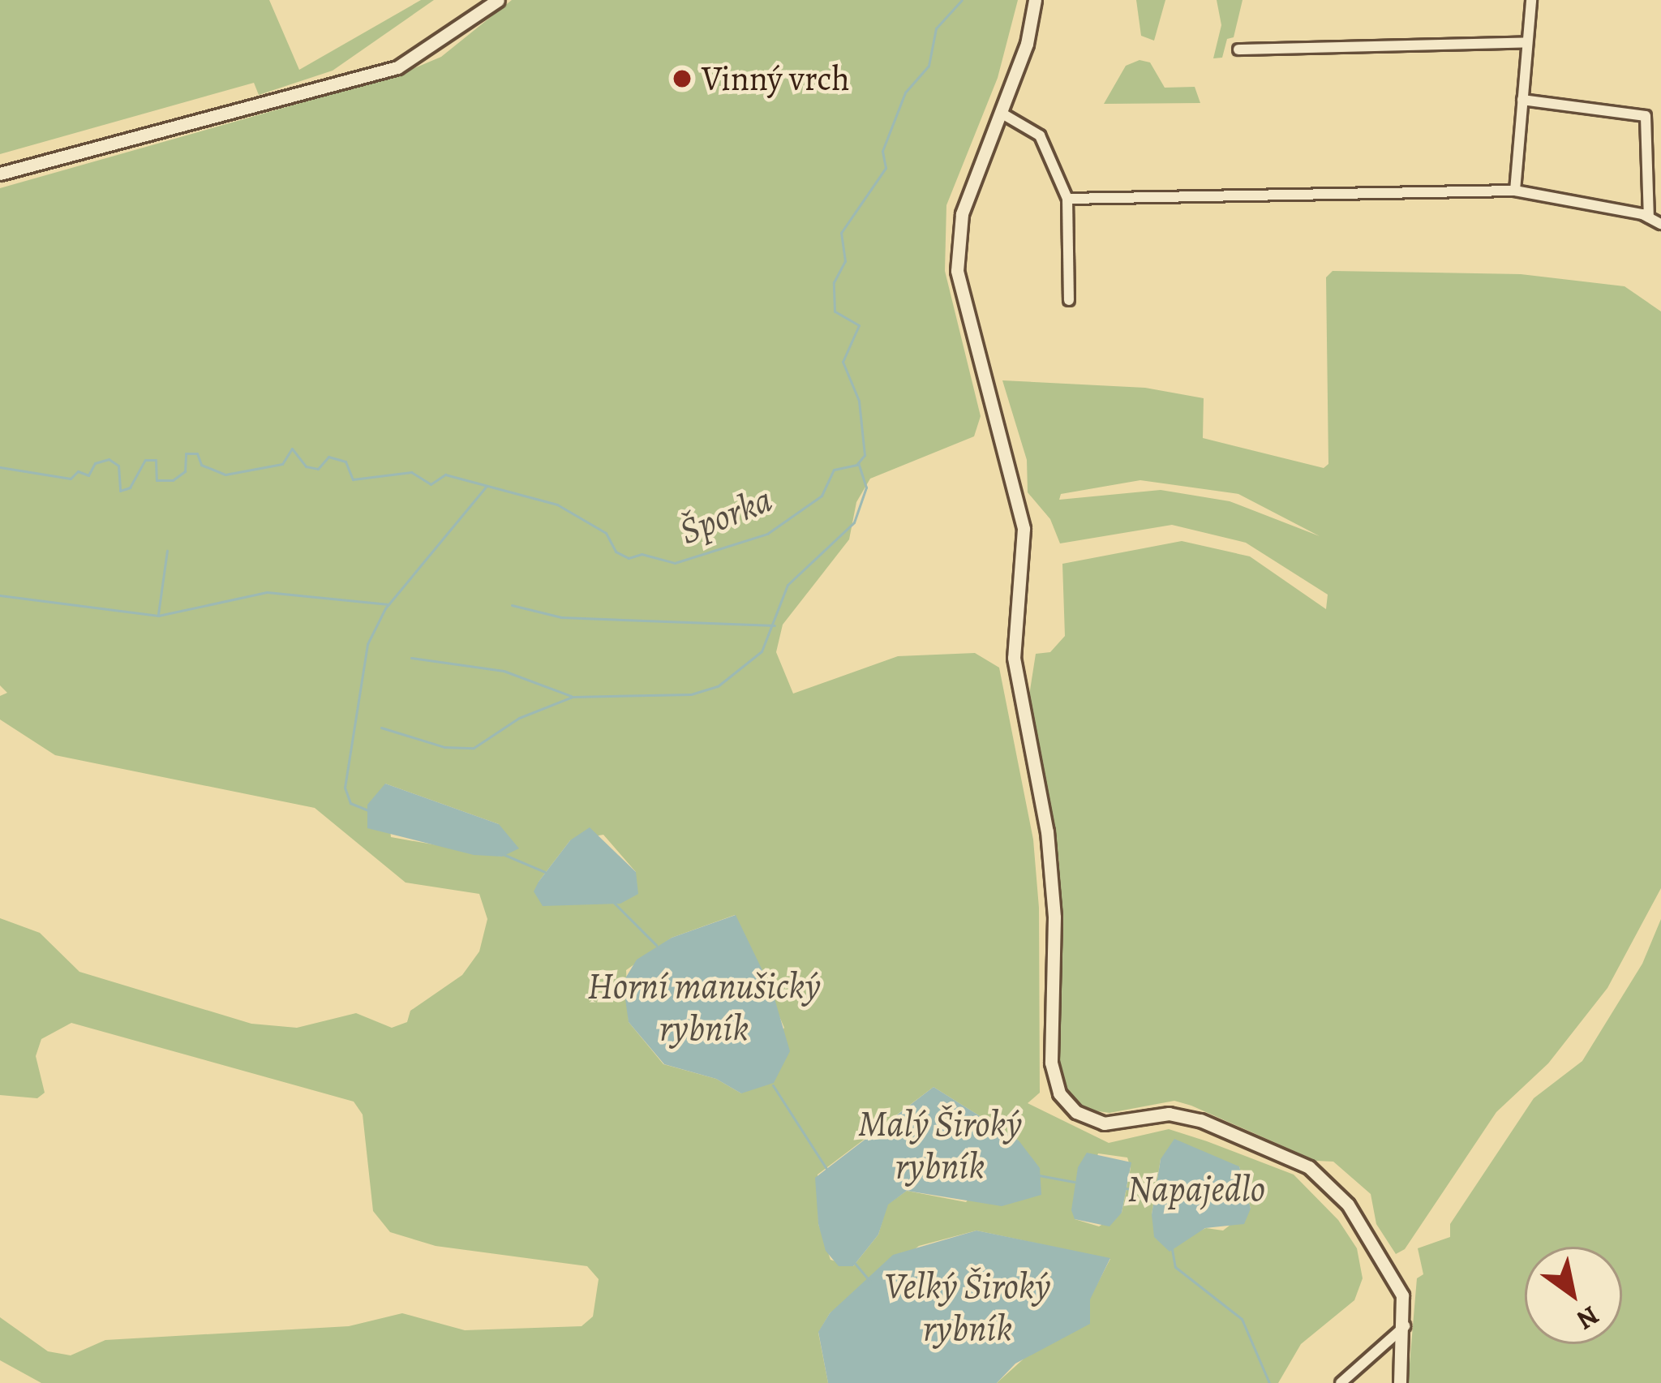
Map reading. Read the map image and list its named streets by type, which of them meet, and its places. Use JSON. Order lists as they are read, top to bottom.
{
  "water": [
    "Šporka",
    "Horní manušický rybník",
    "Malý Široký rybník",
    "Napajedlo",
    "Velký Široký rybník"
  ],
  "places": ["Vinný vrch"],
  "north": "bottom right"
}
